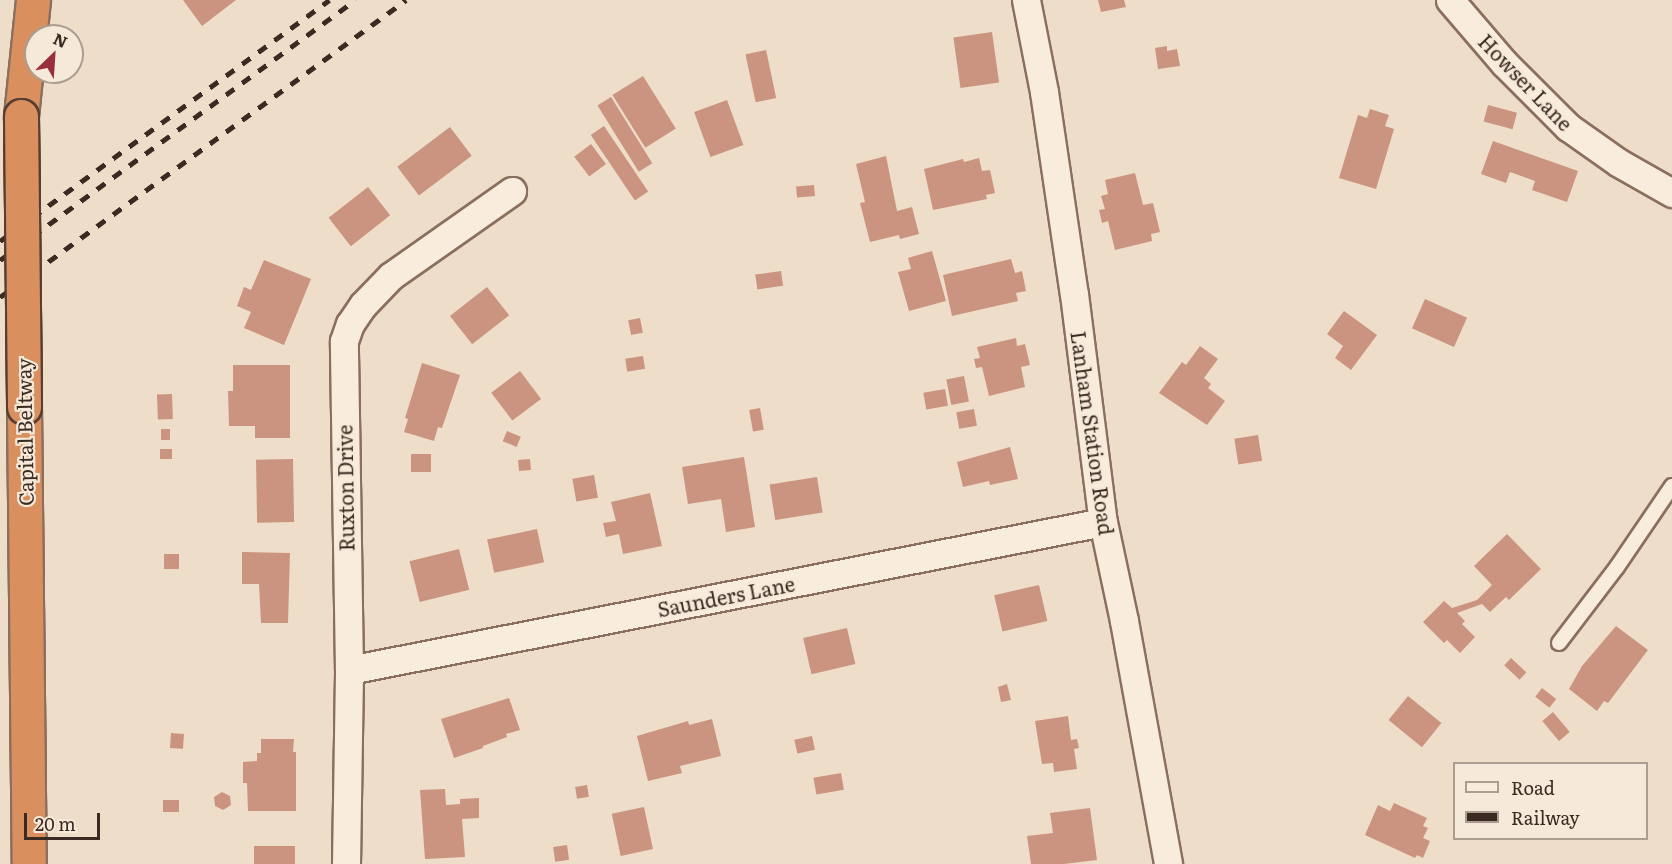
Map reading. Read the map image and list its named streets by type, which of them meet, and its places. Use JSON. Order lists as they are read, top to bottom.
{
  "streets": {
    "highway": ["Capital Beltway"],
    "street": [
      "Howser Lane",
      "Lanham Station Road",
      "Ruxton Drive",
      "Saunders Lane"
    ]
  },
  "crossings": [
    ["Lanham Station Road", "Saunders Lane"],
    ["Ruxton Drive", "Saunders Lane"]
  ],
  "legend": ["Road", "Railway"],
  "scale_bar": "20 m",
  "north": "top right"
}
